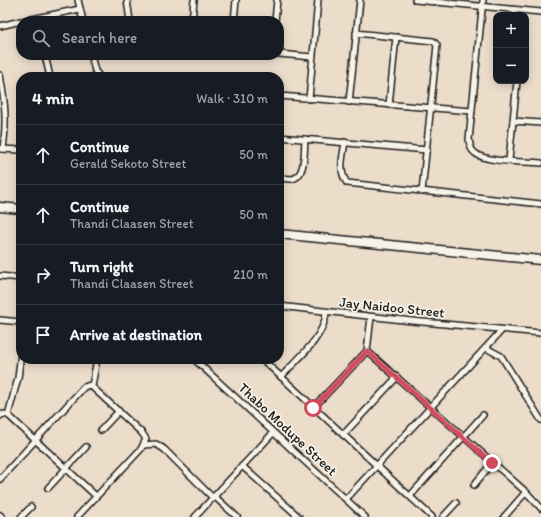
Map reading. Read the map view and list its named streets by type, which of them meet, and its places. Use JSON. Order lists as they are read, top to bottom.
{
  "streets": {
    "street": ["Jay Naidoo Street", "Thabo Modupe Street"]
  },
  "page": {
    "map_buttons": ["+", "−"],
    "search": "Search here",
    "heading": ["4 min", "Walk · 310 m"],
    "list": [
      ["Continue", "Gerald Sekoto Street", "50 m"],
      ["Continue", "Thandi Claasen Street", "50 m"],
      ["Turn right", "Thandi Claasen Street", "210 m"],
      "Arrive at destination"
    ]
  }
}
